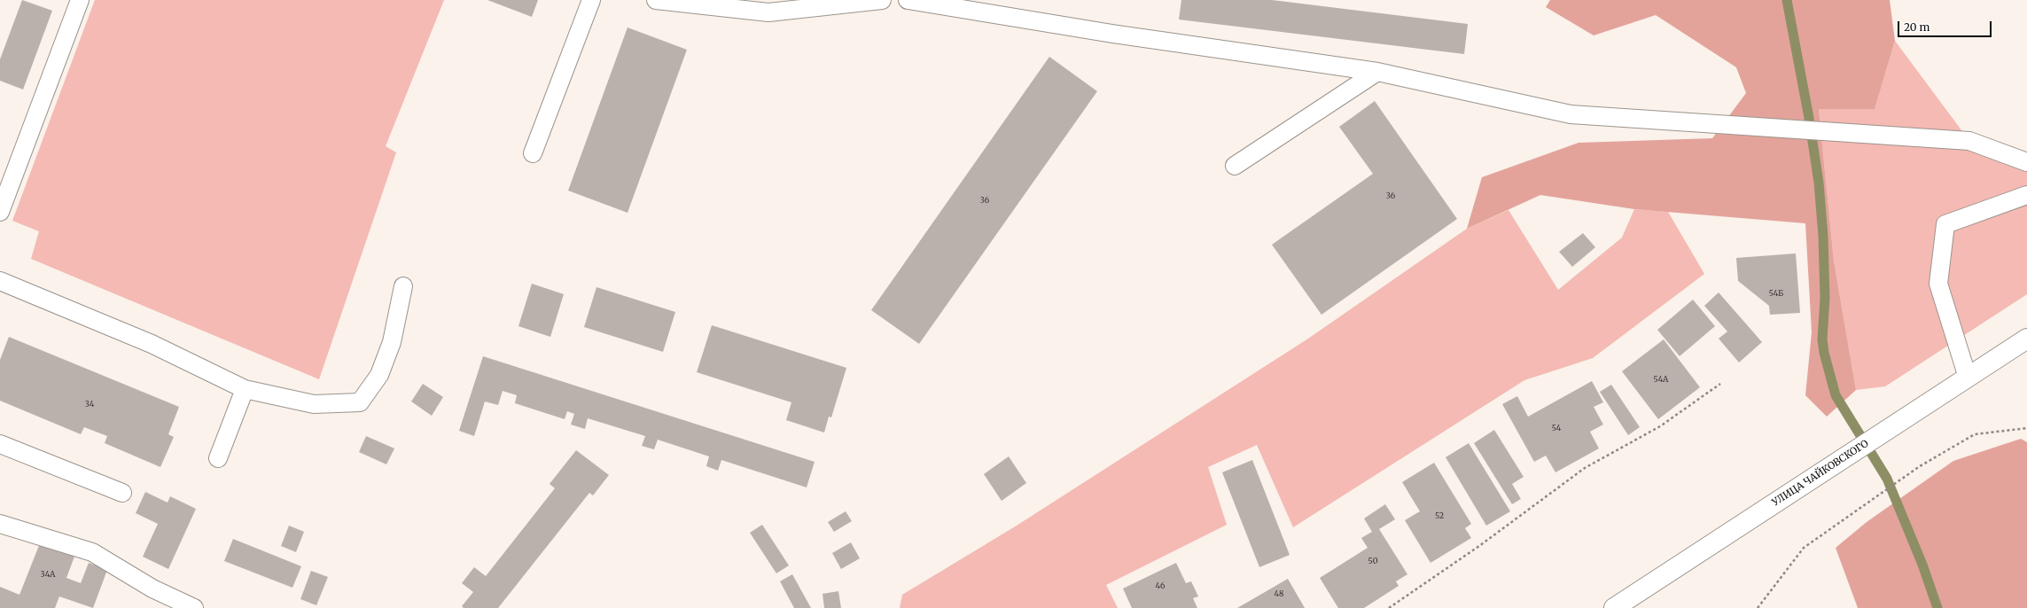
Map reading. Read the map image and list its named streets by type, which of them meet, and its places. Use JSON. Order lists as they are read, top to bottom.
{
  "streets": {
    "main road": ["УЛИЦА ЧАЙКОВСКОГО"]
  },
  "house_numbers": [
    "36",
    "36",
    "54Б",
    "54А",
    "34",
    "54",
    "52",
    "50",
    "34А",
    "46",
    "48"
  ],
  "scale_bar": "20 m"
}
